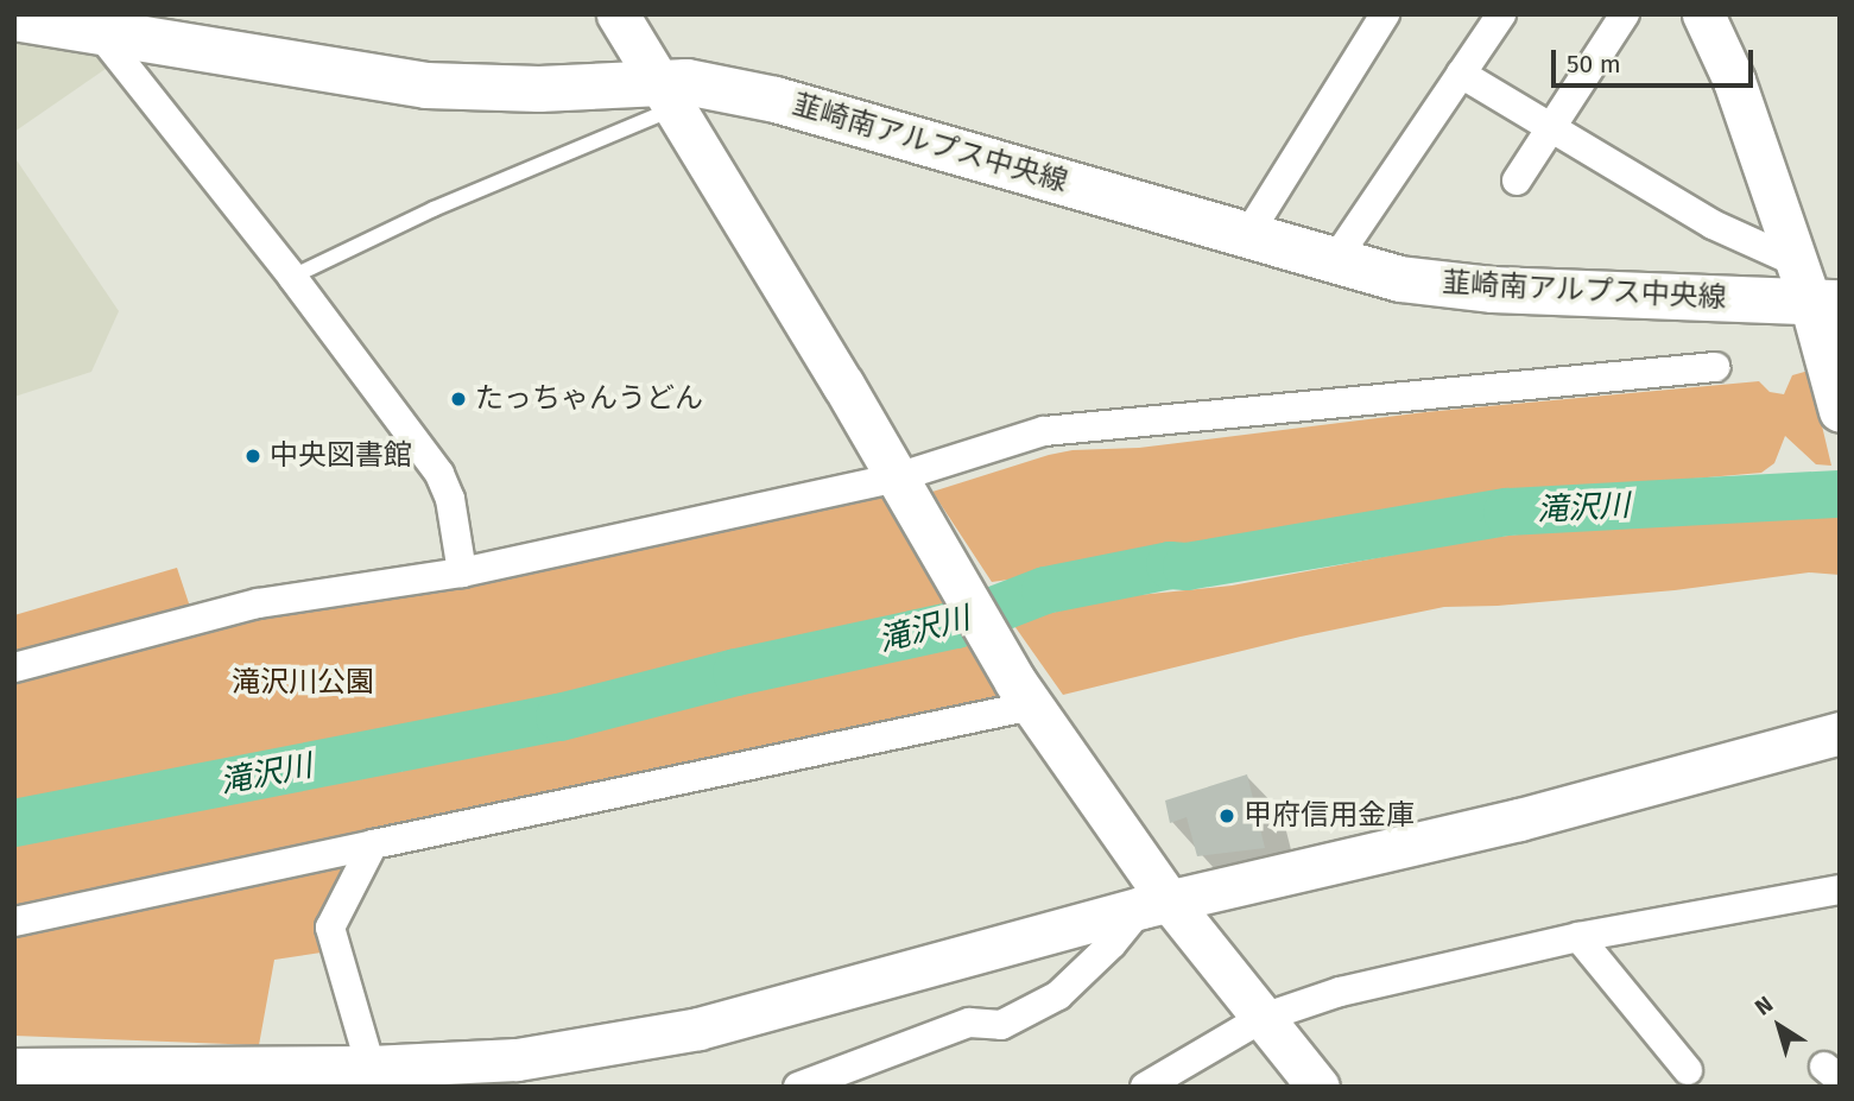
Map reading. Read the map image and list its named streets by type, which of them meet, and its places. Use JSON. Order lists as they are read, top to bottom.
{
  "streets": {
    "main road": ["韮崎南アルプス中央線"]
  },
  "water": ["滝沢川"],
  "parks": ["滝沢川公園"],
  "places": ["たっちゃんうどん", "中央図書館", "甲府信用金庫"],
  "scale_bar": "50 m",
  "north": "top left"
}
